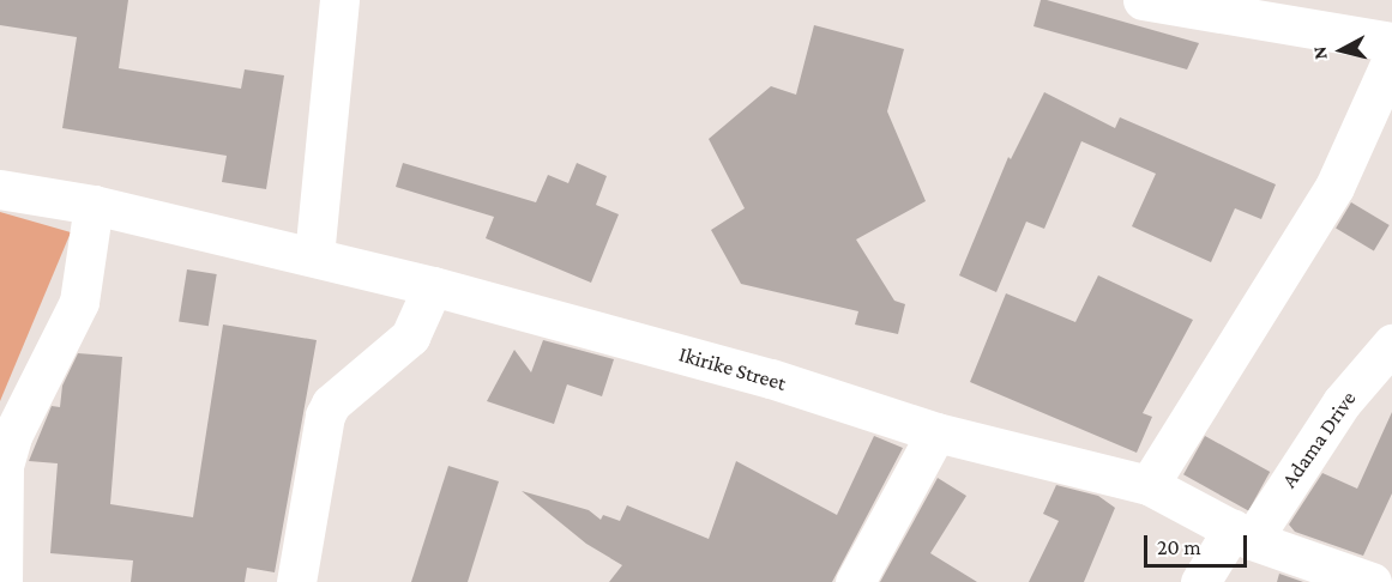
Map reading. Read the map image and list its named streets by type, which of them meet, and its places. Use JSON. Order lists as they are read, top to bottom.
{
  "streets": {
    "street": ["Ikirike Street", "Adama Drive"]
  },
  "crossings": [
    ["Ikirike Street", "Adama Drive"]
  ],
  "scale_bar": "20 m",
  "north": "left"
}
